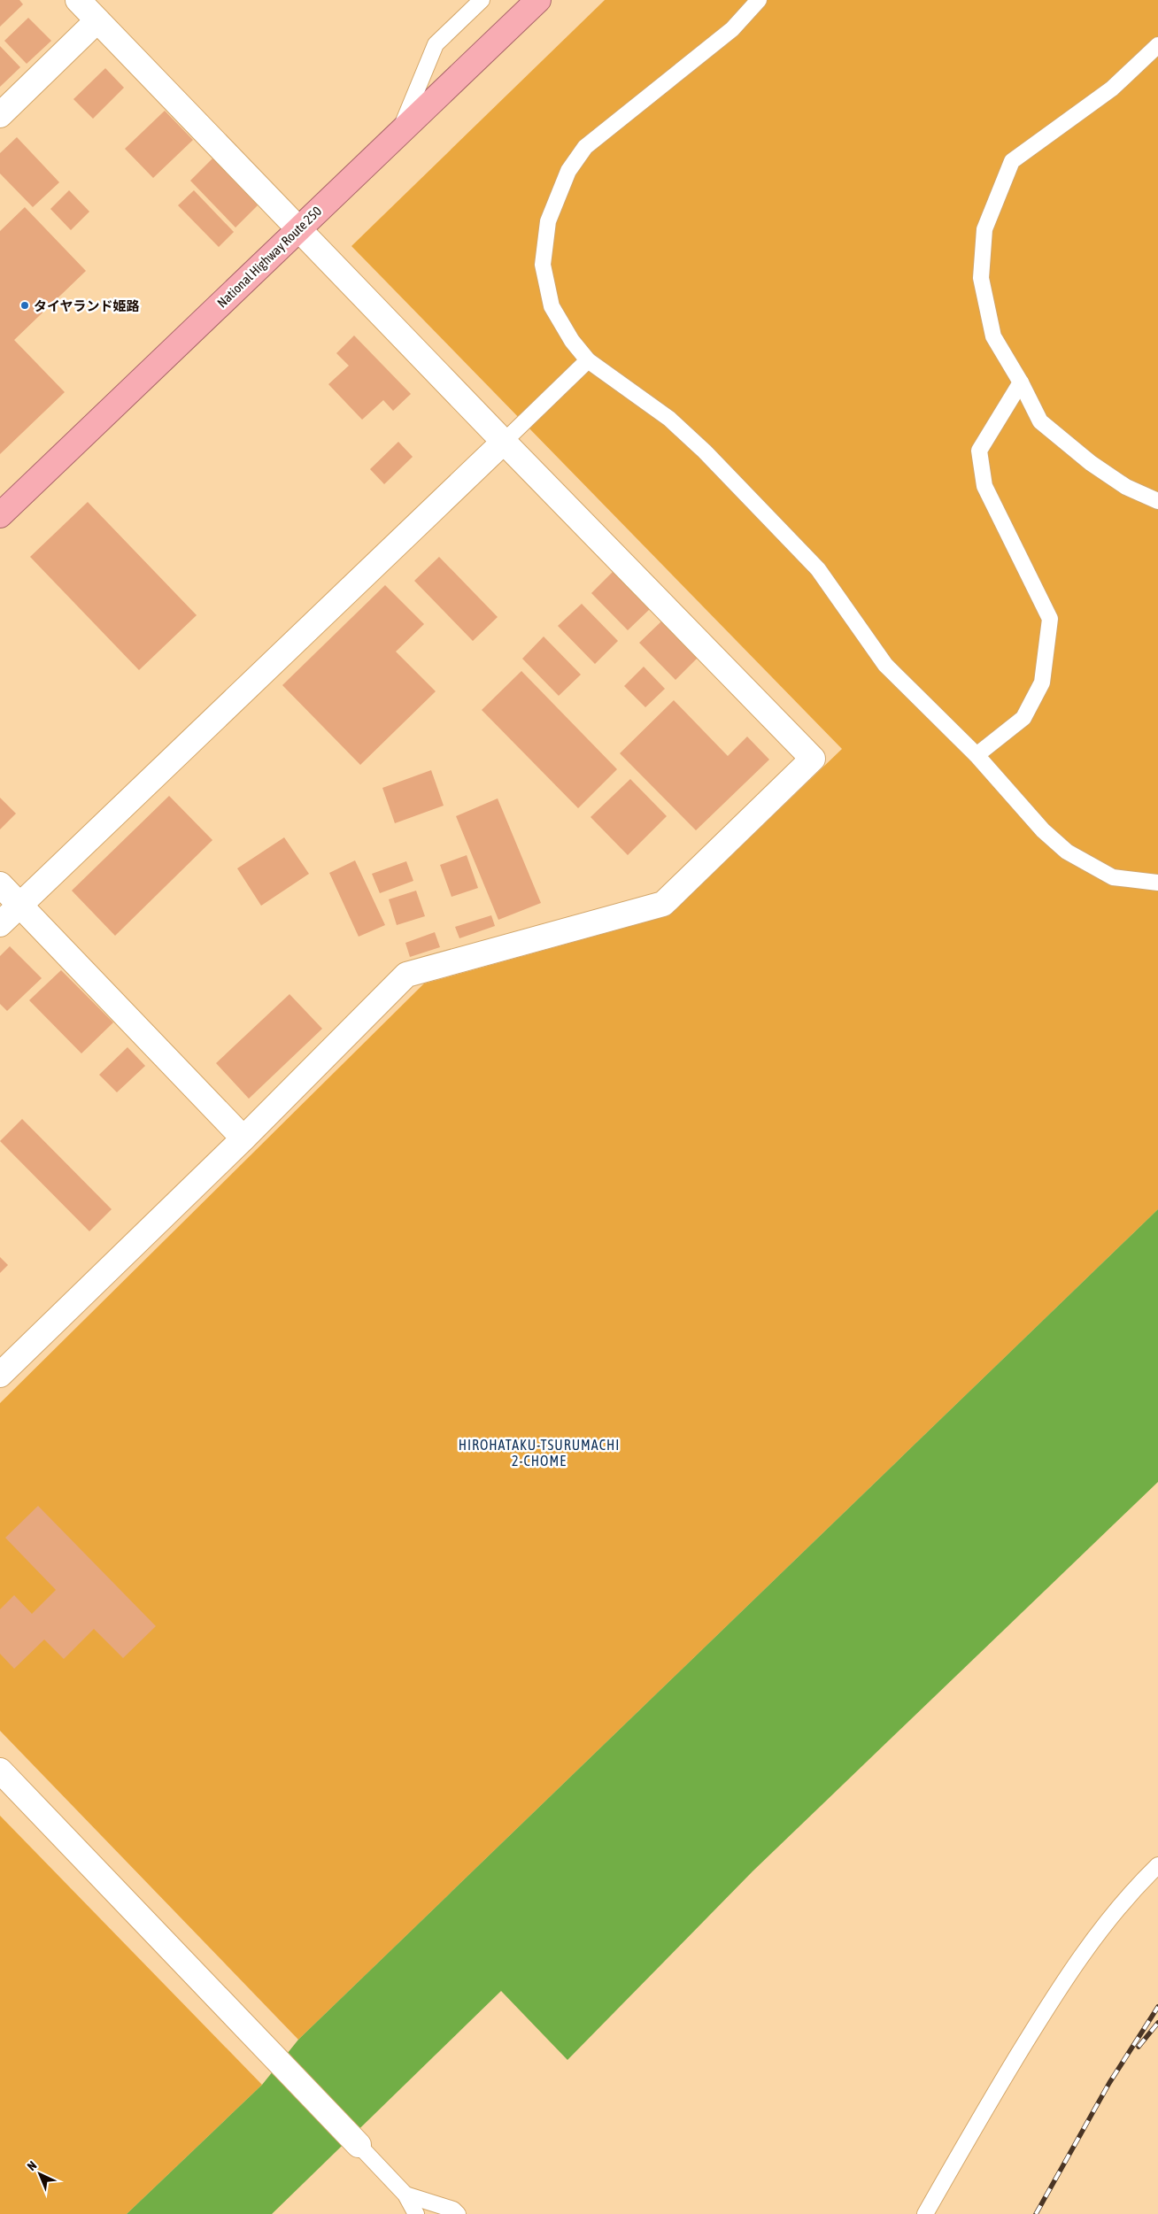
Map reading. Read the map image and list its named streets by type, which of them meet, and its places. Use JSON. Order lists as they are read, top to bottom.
{
  "streets": {
    "highway": ["National Highway Route 250"]
  },
  "districts": ["HIROHATAKU-TSURUMACHI 2-CHOME"],
  "places": ["タイヤランド姫路"],
  "north": "top left"
}
